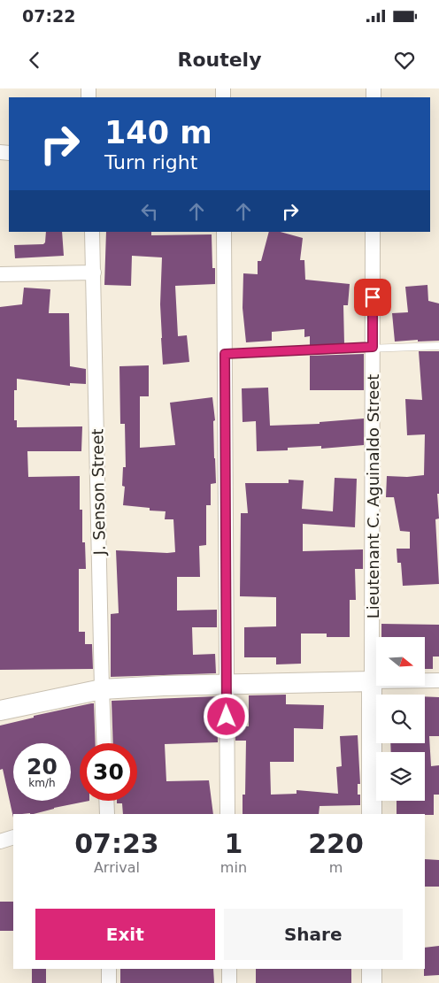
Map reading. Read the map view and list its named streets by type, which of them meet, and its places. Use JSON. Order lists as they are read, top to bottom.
{
  "streets": {
    "street": ["J. Senson Street", "Lieutenant C. Aguinaldo Street"]
  },
  "north": "right",
  "page": {
    "status": "07:22",
    "header": "Routely",
    "turn": ["140 m", "Turn right"],
    "speed": "20 km/h",
    "limit": "30",
    "eta": [
      "07:23",
      "Arrival",
      "1",
      "min",
      "220",
      "m"
    ],
    "buttons": ["Exit", "Share"]
  }
}
